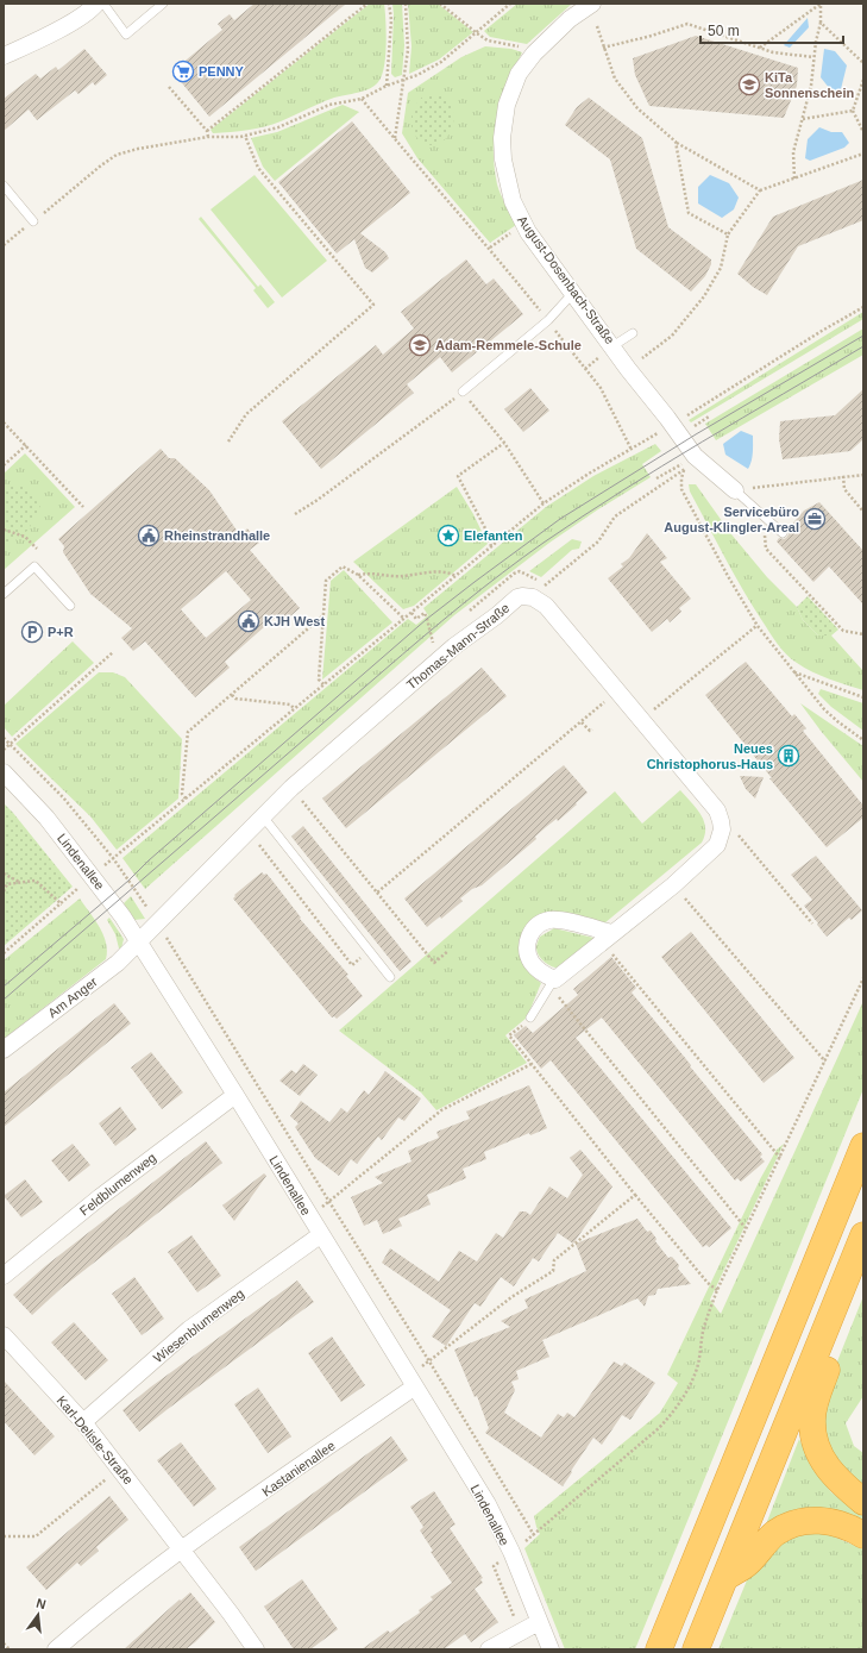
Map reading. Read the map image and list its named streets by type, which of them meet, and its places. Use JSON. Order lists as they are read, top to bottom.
{
  "streets": {
    "street": [
      "August-Dosenbach-Straße",
      "Thomas-Mann-Straße",
      "Lindenallee",
      "Am Anger",
      "Feldblumenweg",
      "Wiesenblumenweg",
      "Karl-Delisle-Straße",
      "Kastanienallee"
    ]
  },
  "crossings": [
    ["Thomas-Mann-Straße", "Lindenallee"],
    ["Thomas-Mann-Straße", "Am Anger"],
    ["Lindenallee", "Am Anger"],
    ["Lindenallee", "Feldblumenweg"],
    ["Lindenallee", "Wiesenblumenweg"],
    ["Lindenallee", "Kastanienallee"],
    ["Wiesenblumenweg", "Karl-Delisle-Straße"],
    ["Karl-Delisle-Straße", "Kastanienallee"]
  ],
  "places": {
    "supermarket": ["PENNY"],
    "school or university": ["KiTa Sonnenschein", "Adam-Remmele-Schule"],
    "office": ["Servicebüro August-Klingler-Areal"],
    "public building": ["Rheinstrandhalle", "KJH West"],
    "place": ["Elefanten"],
    "parking": ["P+R"],
    "building": ["Neues Christophorus-Haus"]
  },
  "scale_bar": "50 m",
  "north": "top"
}
